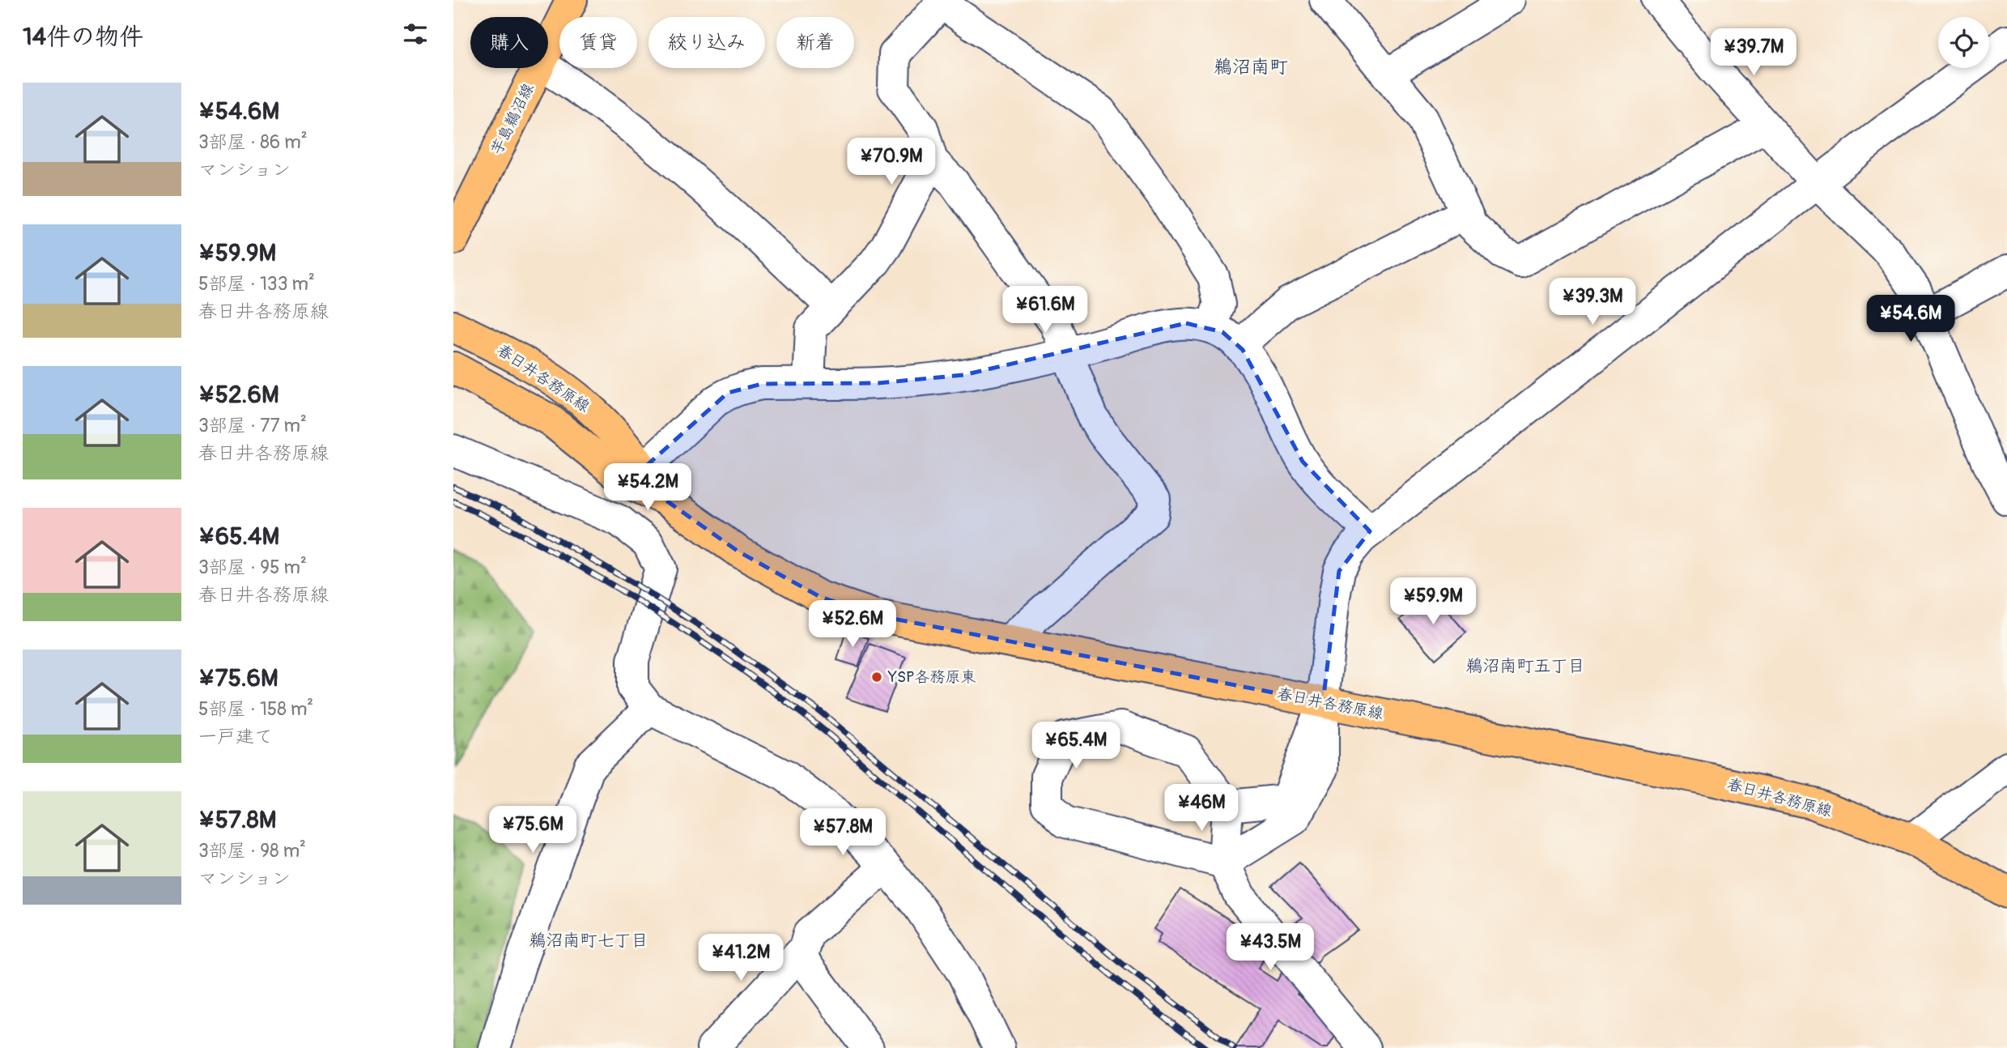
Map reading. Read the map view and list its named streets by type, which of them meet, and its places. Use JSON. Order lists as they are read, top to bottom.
{
  "streets": {
    "main road": ["芋島鵜沼線", "春日井各務原線"]
  },
  "districts": ["鵜沼南町", "鵜沼南町五丁目", "鵜沼南町七丁目"],
  "places": ["YSP各務原東"],
  "page": {
    "heading": "14件の物件",
    "chip": [
      "購入",
      "賃貸",
      "絞り込み",
      "新着"
    ],
    "price": [
      "¥39.7M",
      "¥70.9M",
      "¥39.3M",
      "¥61.6M",
      "¥54.6M",
      "¥54.2M",
      "¥59.9M",
      "¥52.6M",
      "¥65.4M",
      "¥46M",
      "¥75.6M",
      "¥57.8M",
      "¥43.5M",
      "¥41.2M"
    ],
    "list": [
      {
        "name": "¥54.6M",
        "note": "3部屋 · 86 m² · マンション"
      },
      {
        "name": "¥59.9M",
        "note": "5部屋 · 133 m² · 春日井各務原線"
      },
      {
        "name": "¥52.6M",
        "note": "3部屋 · 77 m² · 春日井各務原線"
      },
      {
        "name": "¥65.4M",
        "note": "3部屋 · 95 m² · 春日井各務原線"
      },
      {
        "name": "¥75.6M",
        "note": "5部屋 · 158 m² · 一戸建て"
      },
      {
        "name": "¥57.8M",
        "note": "3部屋 · 98 m² · マンション"
      }
    ]
  }
}
